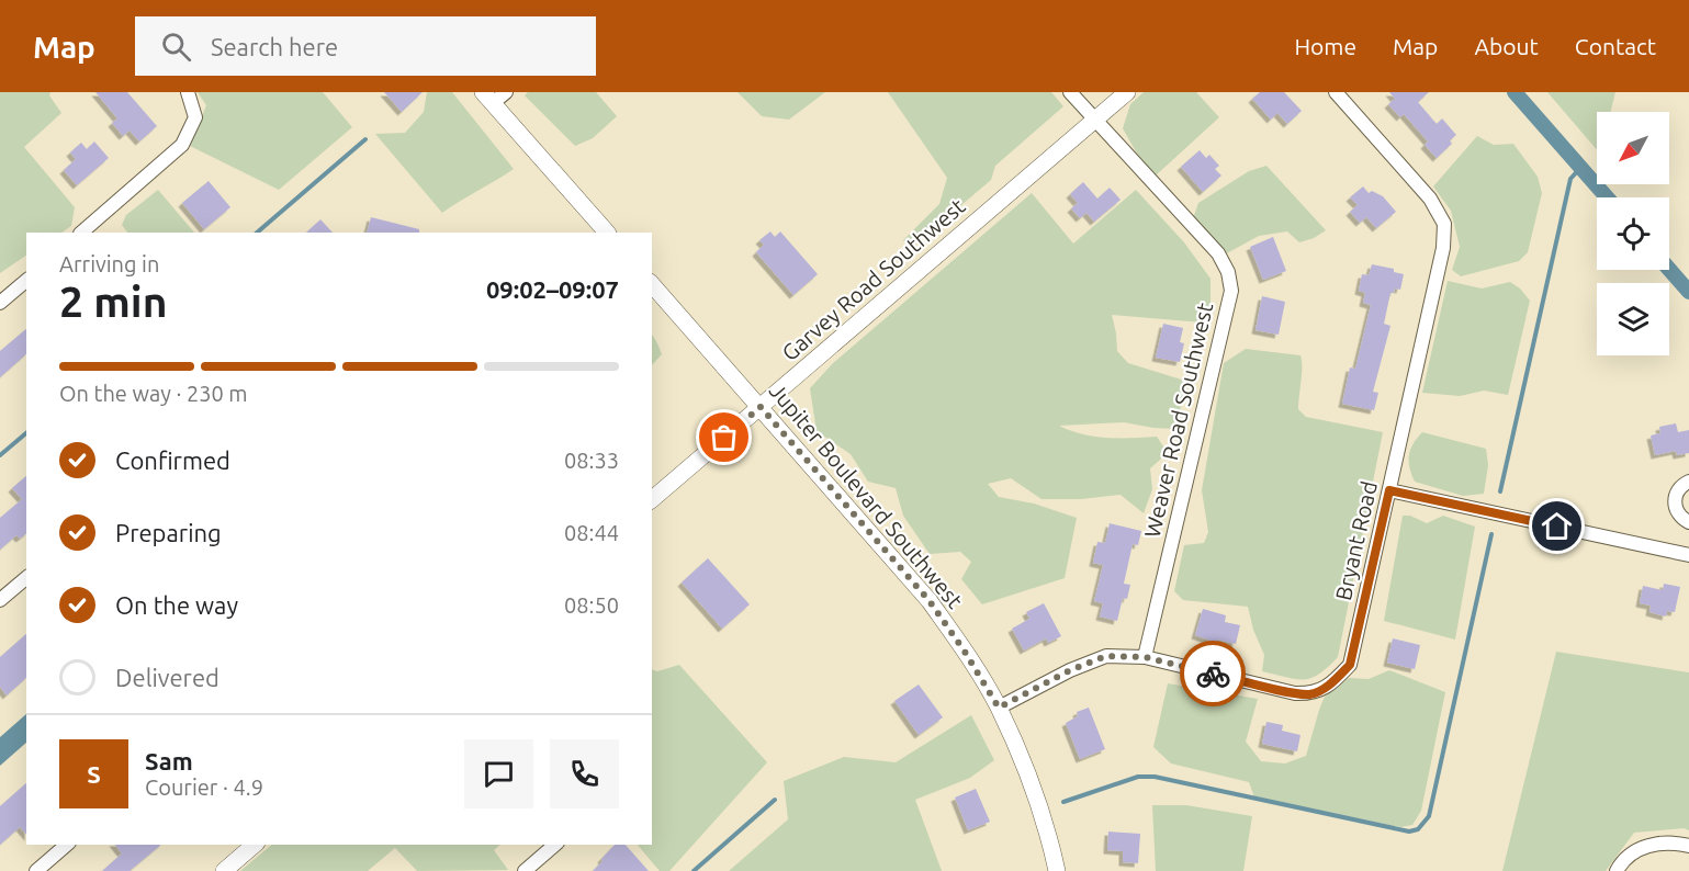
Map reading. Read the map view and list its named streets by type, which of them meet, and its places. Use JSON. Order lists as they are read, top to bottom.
{
  "streets": {
    "street": [
      "Garvey Road Southwest",
      "Weaver Road Southwest",
      "Jupiter Boulevard Southwest",
      "Bryant Road"
    ]
  },
  "crossings": [
    ["Garvey Road Southwest", "Weaver Road Southwest"],
    ["Garvey Road Southwest", "Jupiter Boulevard Southwest"],
    ["Weaver Road Southwest", "Bryant Road"],
    ["Jupiter Boulevard Southwest", "Bryant Road"]
  ],
  "north": "bottom left",
  "page": {
    "header": "Map",
    "search": "Search here",
    "nav": [
      "Home",
      "Map",
      "About",
      "Contact"
    ],
    "heading": ["2 min", "Arriving in", "09:02–09:07"],
    "panel": ["Sam", "Courier · 4.9"],
    "bar": "On the way · 230 m",
    "list": [
      ["Confirmed", "08:33"],
      ["Preparing", "08:44"],
      ["On the way", "08:50"],
      "Delivered"
    ],
    "round": "S"
  }
}
